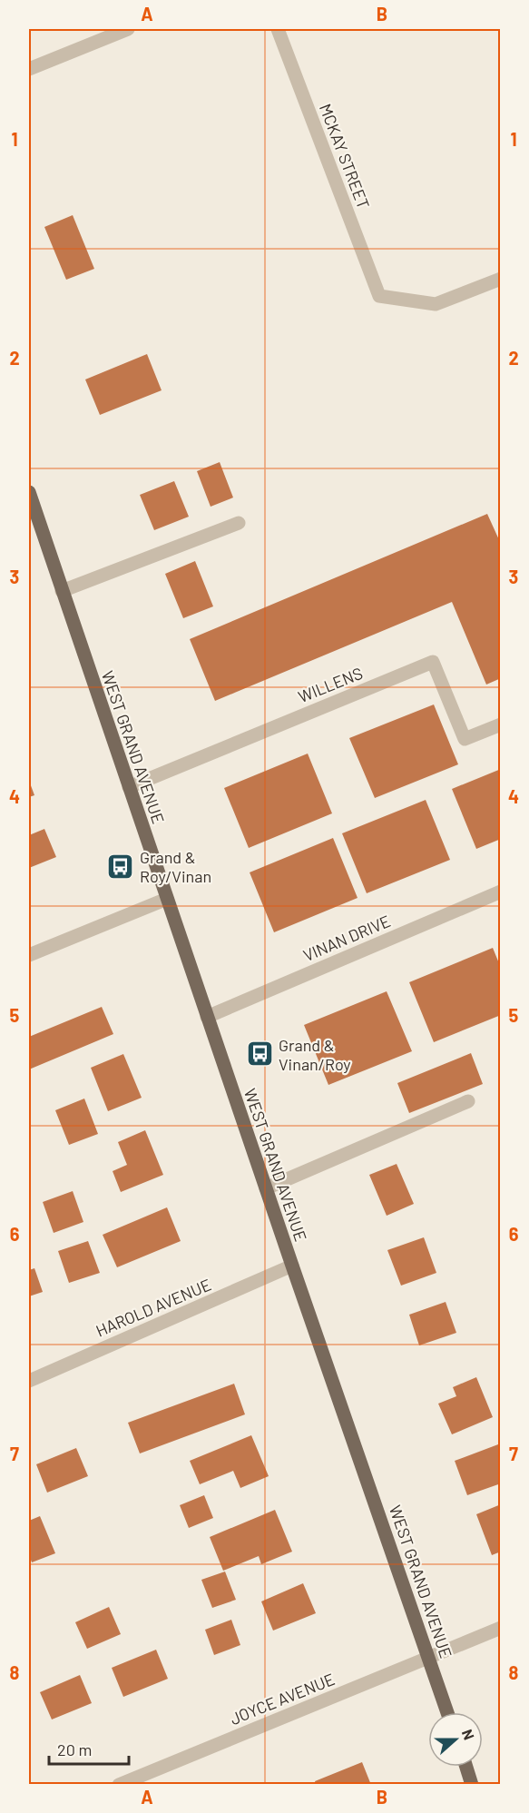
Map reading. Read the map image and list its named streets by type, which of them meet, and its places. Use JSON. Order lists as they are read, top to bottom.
{
  "streets": {
    "main road": ["WEST GRAND AVENUE"],
    "street": [
      "MCKAY STREET",
      "WILLENS",
      "VINAN DRIVE",
      "HAROLD AVENUE",
      "JOYCE AVENUE"
    ]
  },
  "crossings": [
    ["WILLENS", "WEST GRAND AVENUE"],
    ["WEST GRAND AVENUE", "VINAN DRIVE"],
    ["WEST GRAND AVENUE", "HAROLD AVENUE"],
    ["WEST GRAND AVENUE", "JOYCE AVENUE"]
  ],
  "places": {
    "bus stop": ["Grand & Roy/Vinan", "Grand & Vinan/Roy"]
  },
  "scale_bar": "20 m",
  "north": "right",
  "grid": {
    "columns": ["A", "B"],
    "rows": [
      "1",
      "2",
      "3",
      "4",
      "5",
      "6",
      "7",
      "8"
    ]
  }
}
